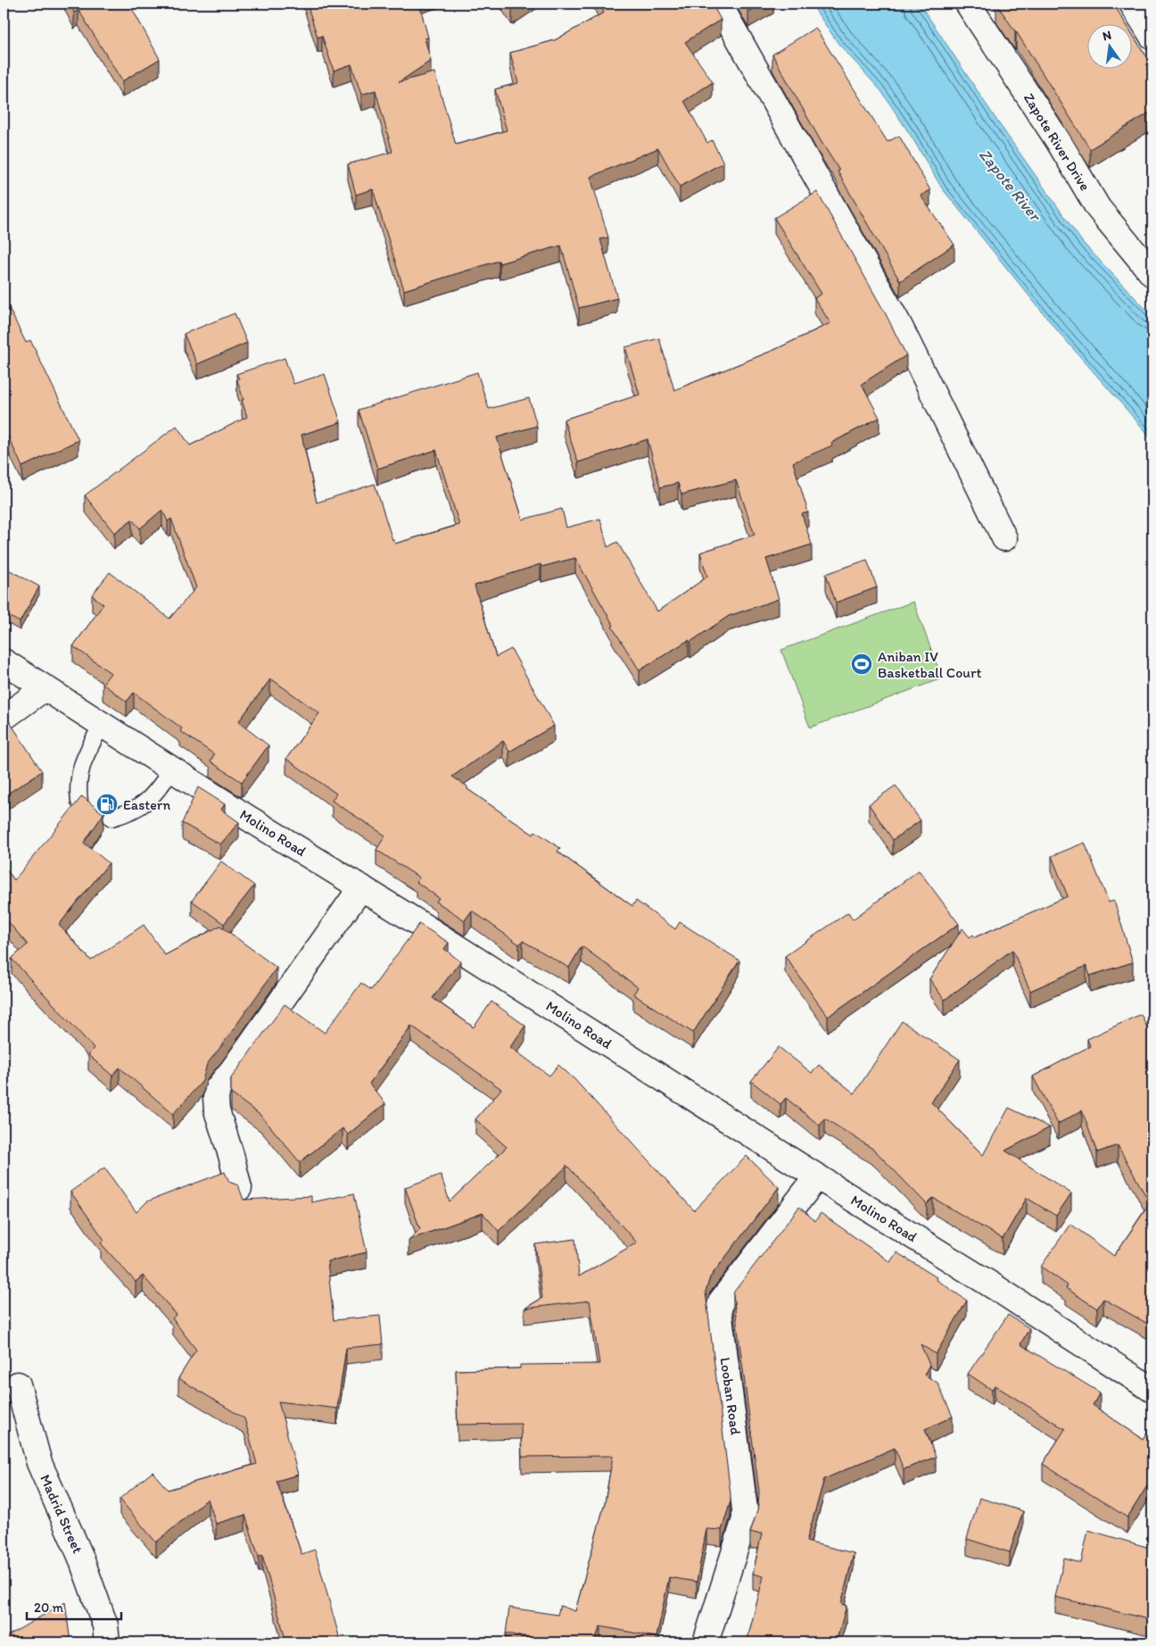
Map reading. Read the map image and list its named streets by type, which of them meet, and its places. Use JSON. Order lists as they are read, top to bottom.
{
  "streets": {
    "street": [
      "Zapote River Drive",
      "Molino Road",
      "Looban Road",
      "Madrid Street"
    ]
  },
  "crossings": [
    ["Molino Road", "Looban Road"]
  ],
  "water": ["Zapote River"],
  "places": {
    "sports": ["Aniban IV Basketball Court"],
    "fuel station": ["Eastern"]
  },
  "scale_bar": "20 m",
  "north": "top"
}
